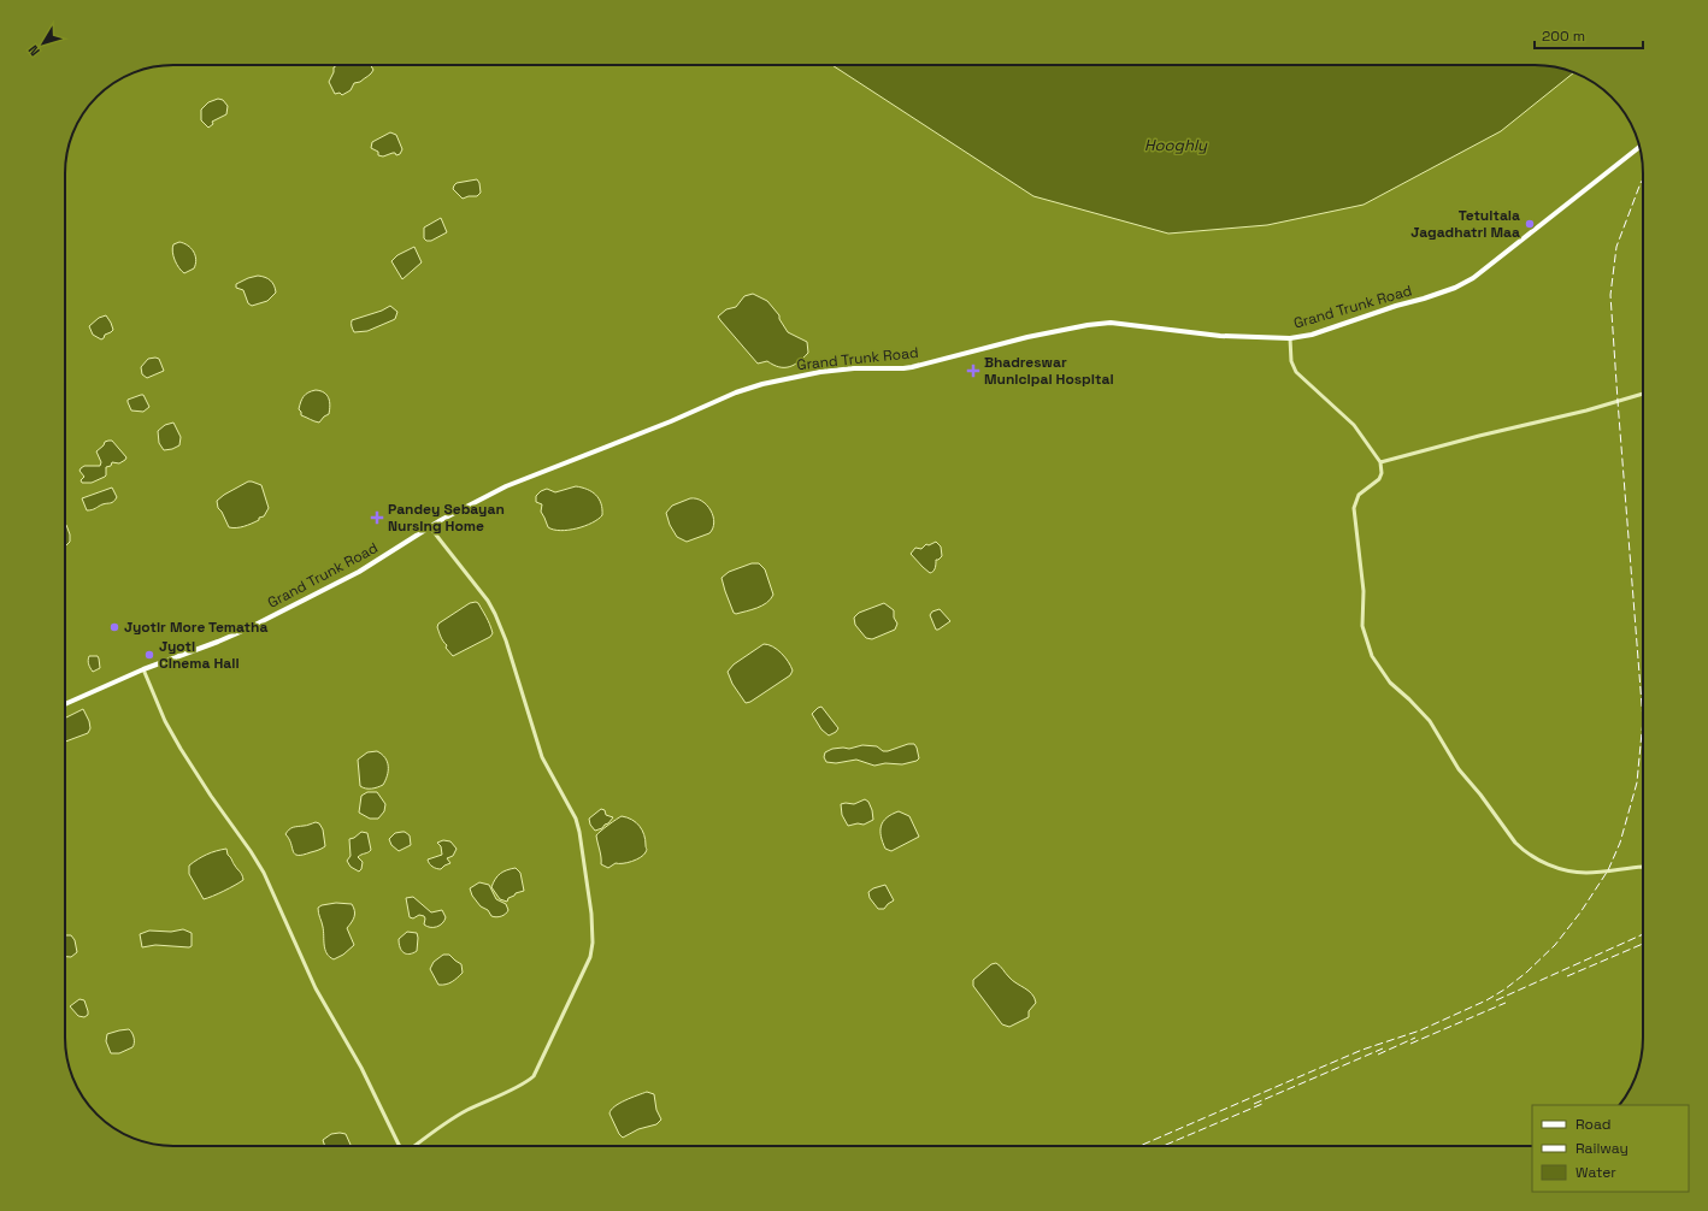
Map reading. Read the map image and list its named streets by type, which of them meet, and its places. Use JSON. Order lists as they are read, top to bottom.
{
  "streets": {
    "main road": ["Grand Trunk Road"]
  },
  "water": ["Hooghly"],
  "places": {
    "other": ["Tetultala Jagadhatri Maa", "Jyotir More Tematha", "Jyoti Cinema Hall"],
    "health": ["Bhadreswar Municipal Hospital", "Pandey Sebayan Nursing Home"]
  },
  "legend": ["Road", "Railway", "Water"],
  "scale_bar": "200 m",
  "north": "bottom left"
}
